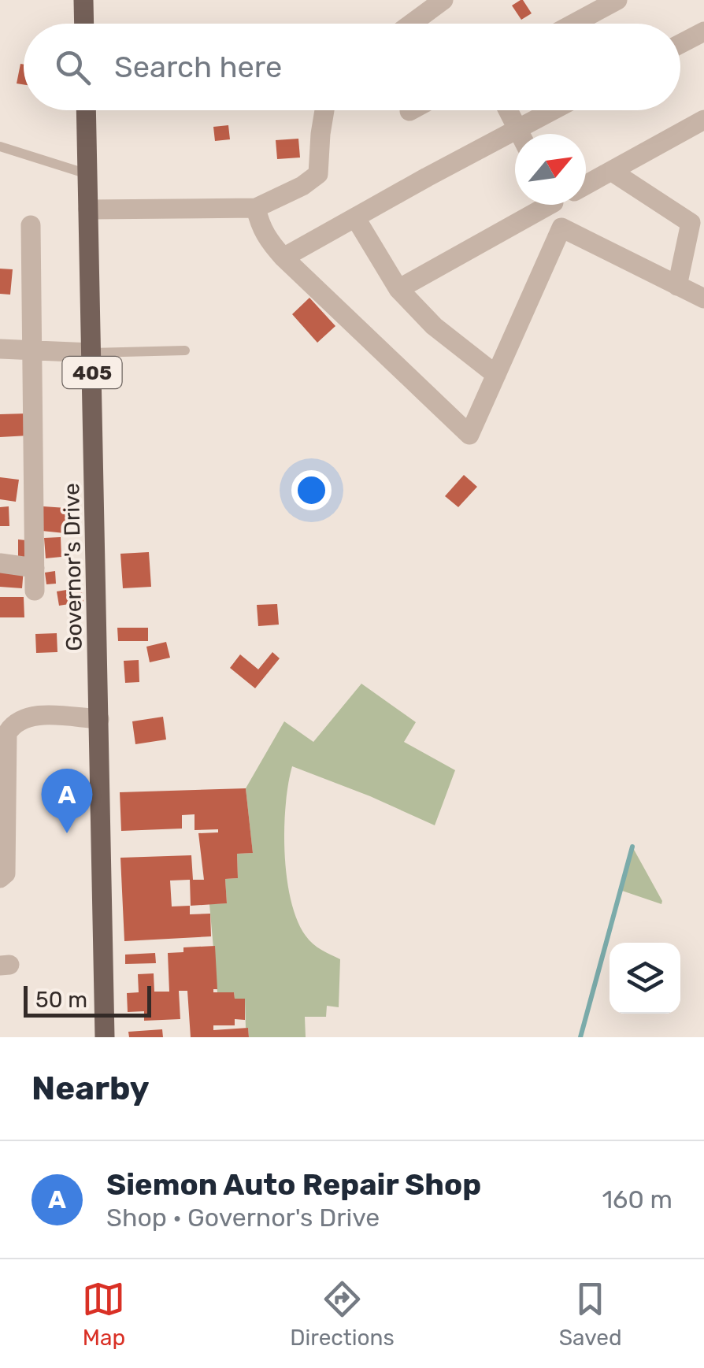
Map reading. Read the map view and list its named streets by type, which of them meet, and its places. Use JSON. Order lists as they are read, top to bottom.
{
  "streets": {
    "main road": ["405", "Governor's Drive"]
  },
  "scale_bar": "50 m",
  "north": "top right",
  "page": {
    "search": "Search here",
    "pins": "A",
    "scale": "50 m",
    "heading": "Nearby",
    "list": [
      {
        "mark": "A",
        "name": "Siemon Auto Repair Shop",
        "note": "Shop · Governor's Drive",
        "value": "160 m"
      }
    ],
    "nav": ["Map", "Directions", "Saved"]
  }
}
